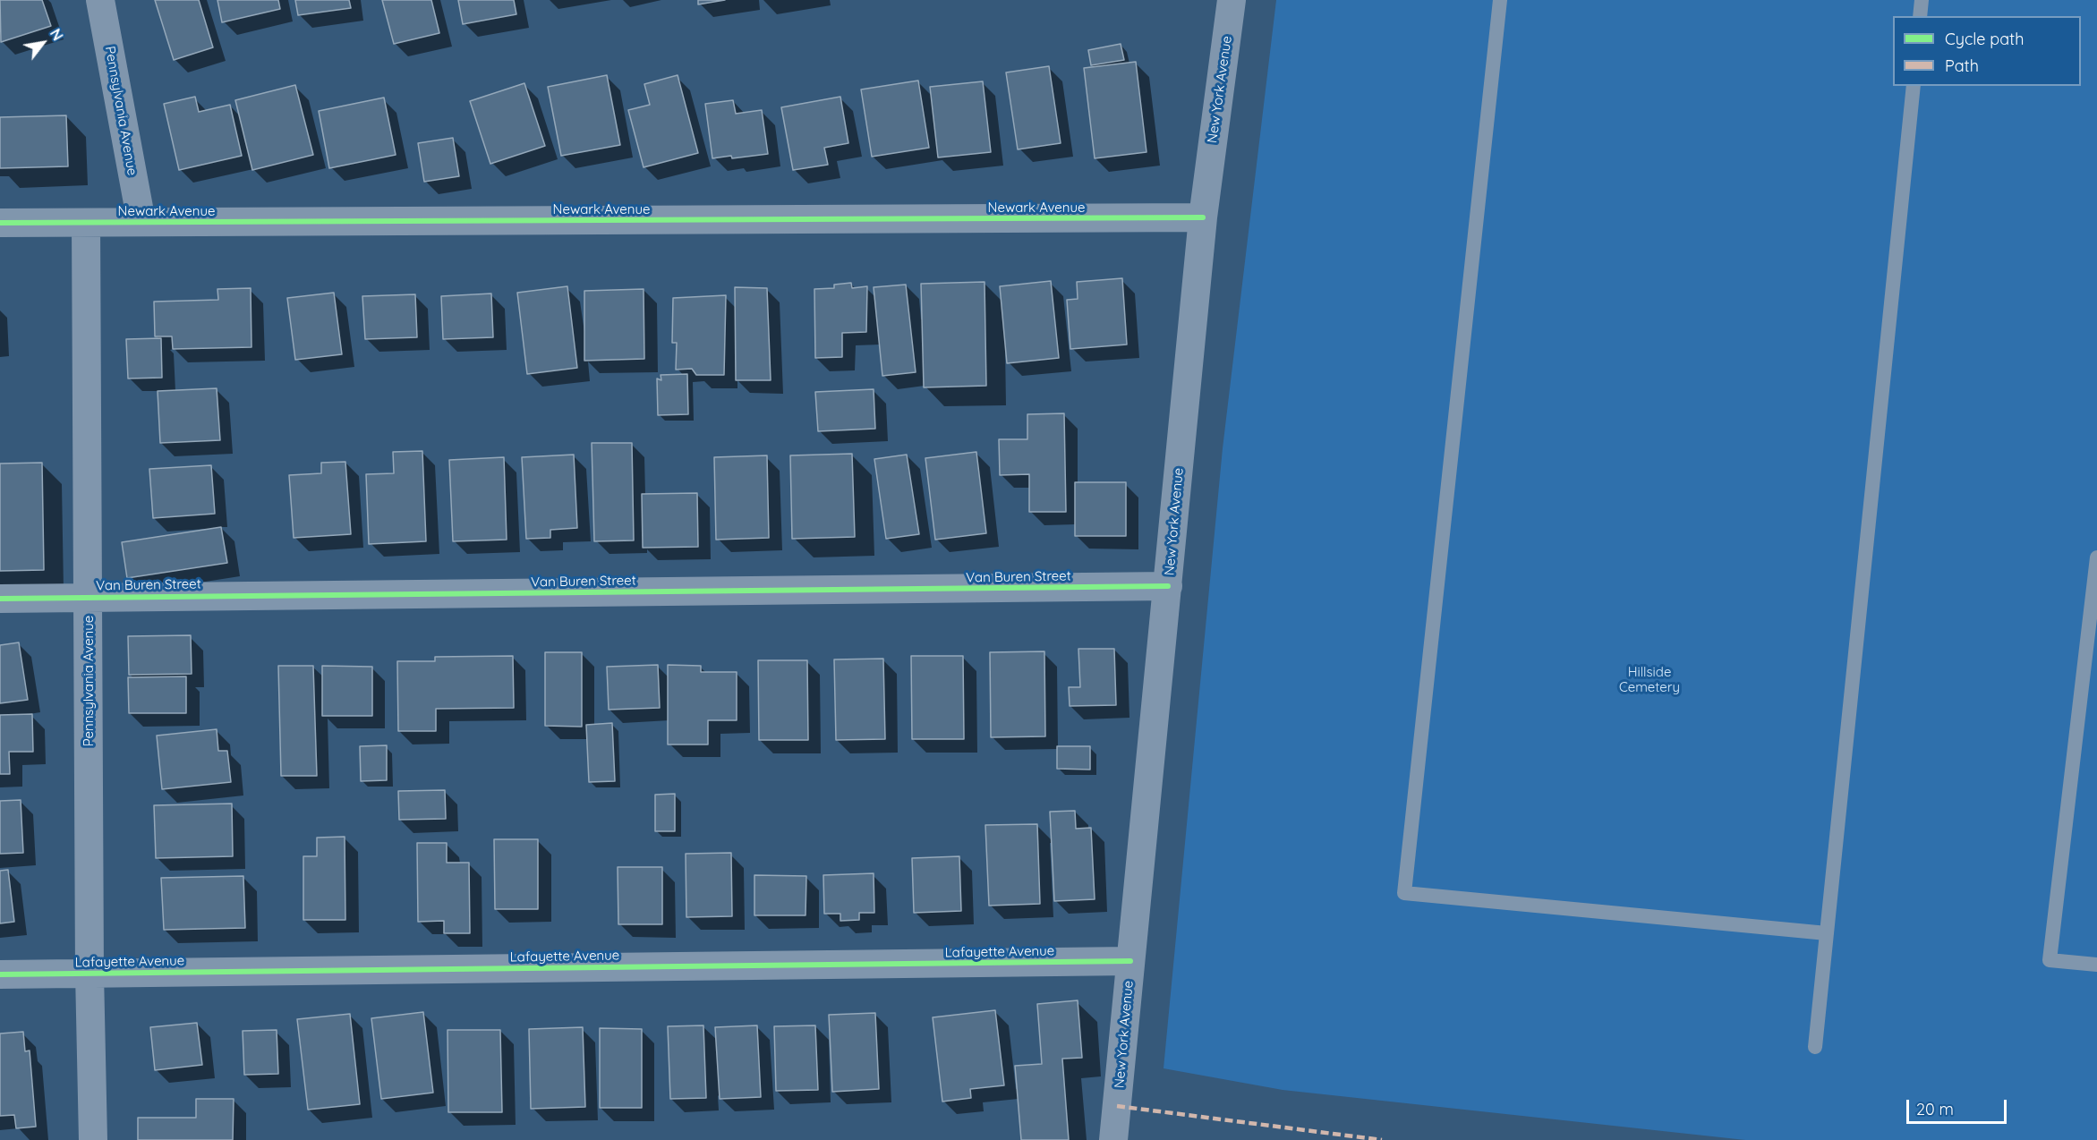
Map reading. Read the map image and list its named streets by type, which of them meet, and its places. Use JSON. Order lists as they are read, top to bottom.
{
  "streets": {
    "street": [
      "New York Avenue",
      "Pennsylvania Avenue",
      "Newark Avenue",
      "Van Buren Street",
      "Lafayette Avenue"
    ]
  },
  "crossings": [
    ["New York Avenue", "Newark Avenue"],
    ["New York Avenue", "Van Buren Street"],
    ["New York Avenue", "Lafayette Avenue"],
    ["Pennsylvania Avenue", "Newark Avenue"],
    ["Pennsylvania Avenue", "Van Buren Street"],
    ["Pennsylvania Avenue", "Lafayette Avenue"]
  ],
  "parks": ["Hillside Cemetery"],
  "legend": ["Cycle path", "Path"],
  "scale_bar": "20 m",
  "north": "top right"
}
